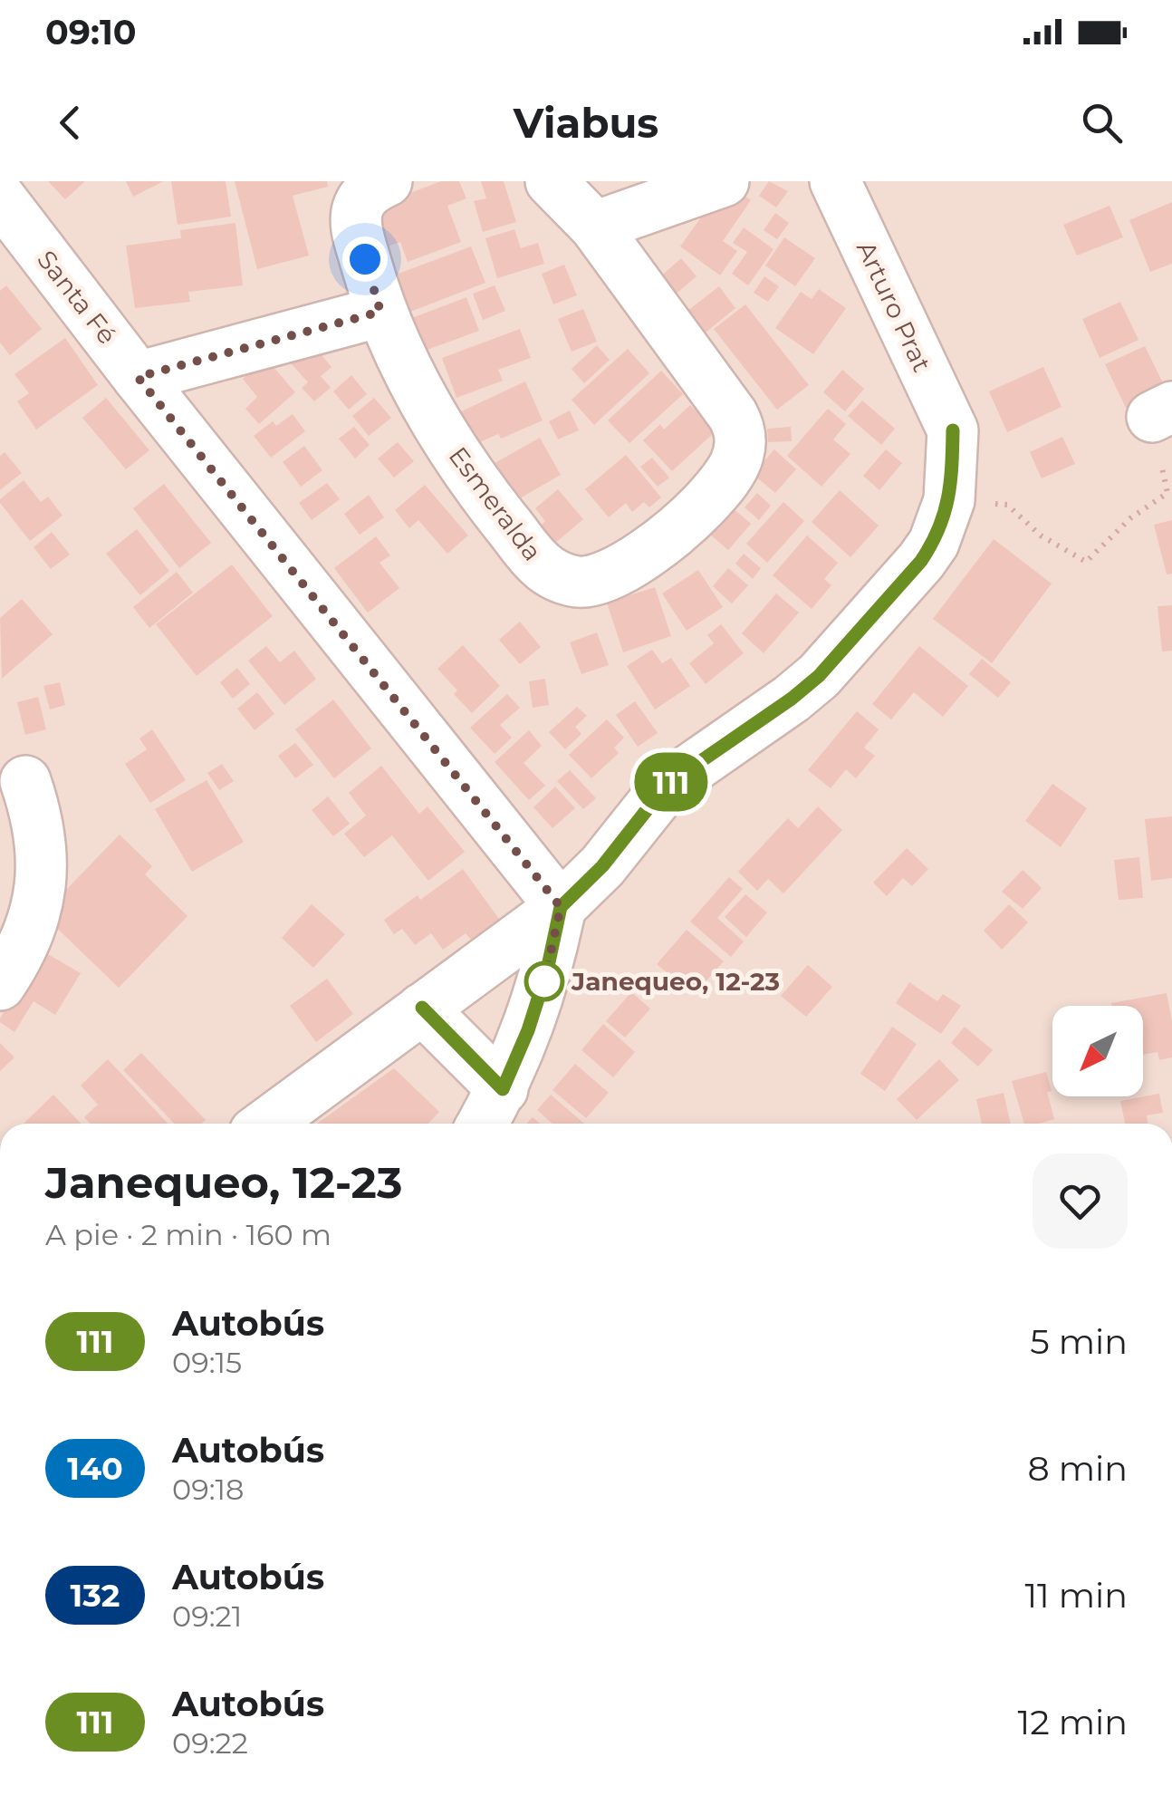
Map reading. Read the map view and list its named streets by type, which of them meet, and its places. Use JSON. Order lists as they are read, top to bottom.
{
  "streets": {
    "street": ["Santa Fé", "Arturo Prat", "Esmeralda"]
  },
  "places": ["Janequeo, 12-23"],
  "lines": ["bus line 111"],
  "north": "bottom left",
  "page": {
    "status": "09:10",
    "header": "Viabus",
    "on_map": "111",
    "heading": ["Janequeo, 12-23", "A pie · 2 min · 160 m"],
    "list": [
      {
        "mark": "111",
        "name": "Autobús",
        "note": "09:15",
        "value": "5 min"
      },
      {
        "mark": "140",
        "name": "Autobús",
        "note": "09:18",
        "value": "8 min"
      },
      {
        "mark": "132",
        "name": "Autobús",
        "note": "09:21",
        "value": "11 min"
      },
      {
        "mark": "111",
        "name": "Autobús",
        "note": "09:22",
        "value": "12 min"
      }
    ]
  }
}
